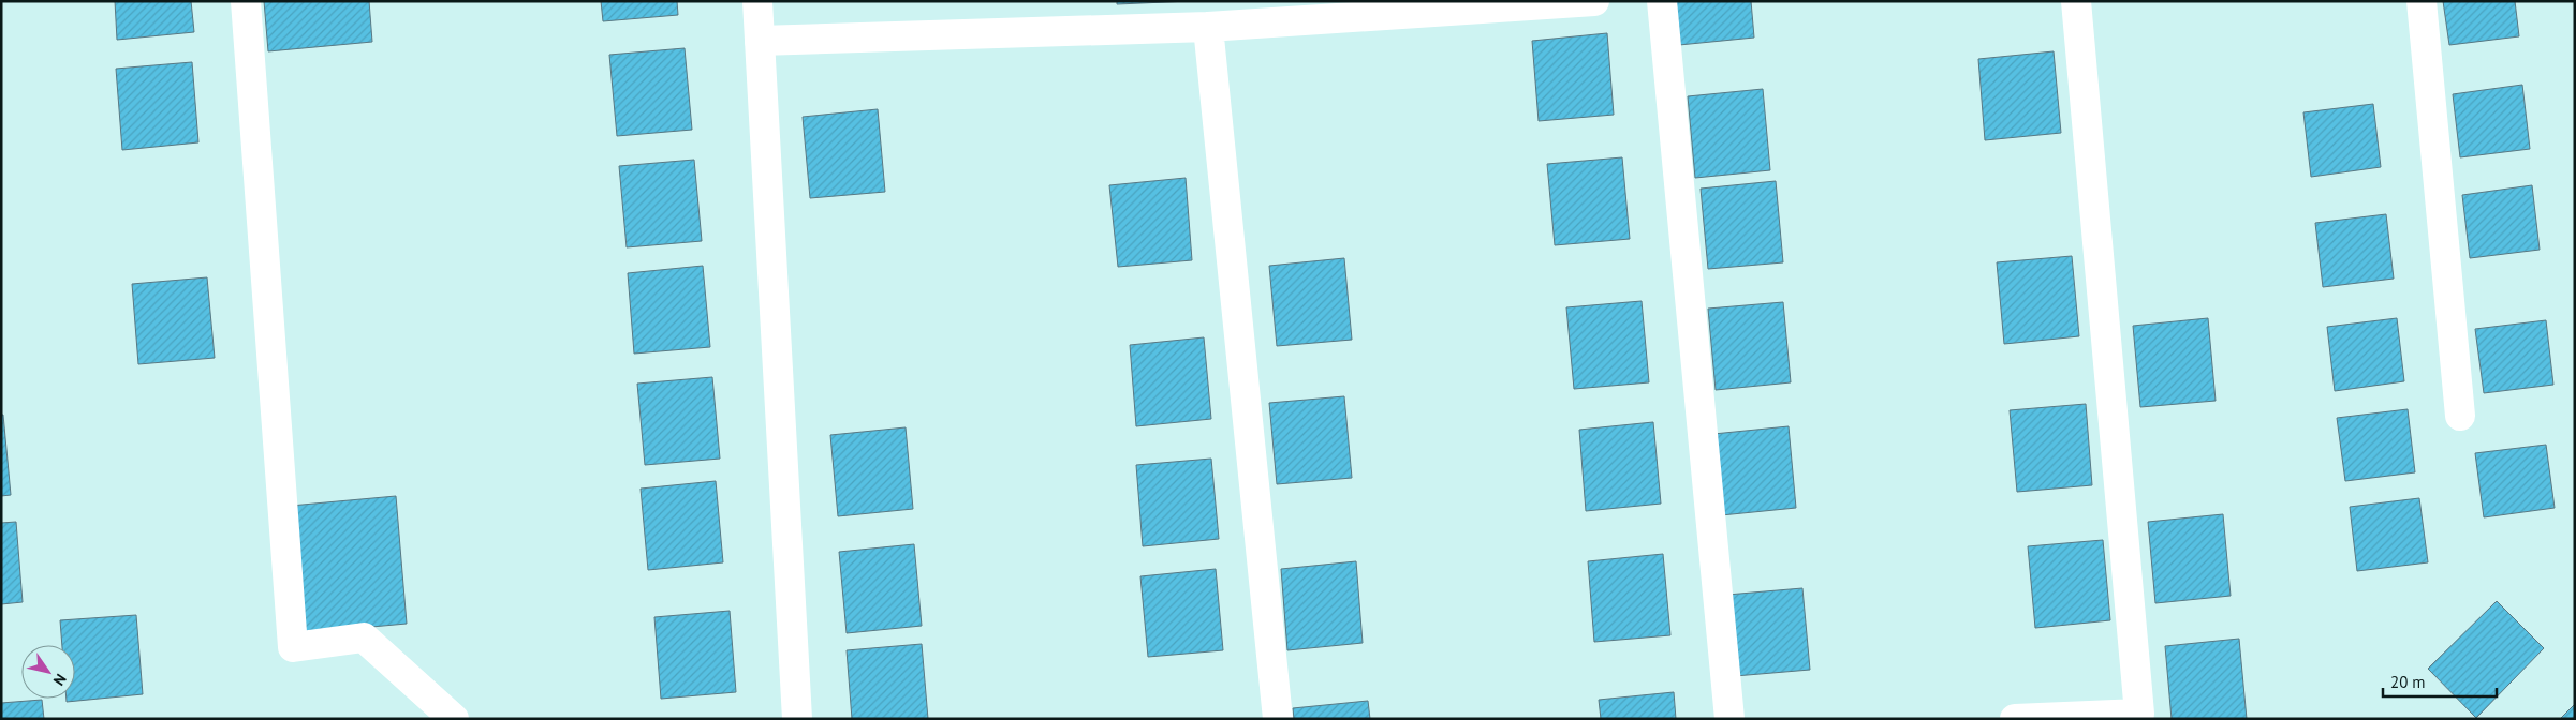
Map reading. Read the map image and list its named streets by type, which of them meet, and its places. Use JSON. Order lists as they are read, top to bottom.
{
  "scale_bar": "20 m",
  "north": "bottom right"
}
